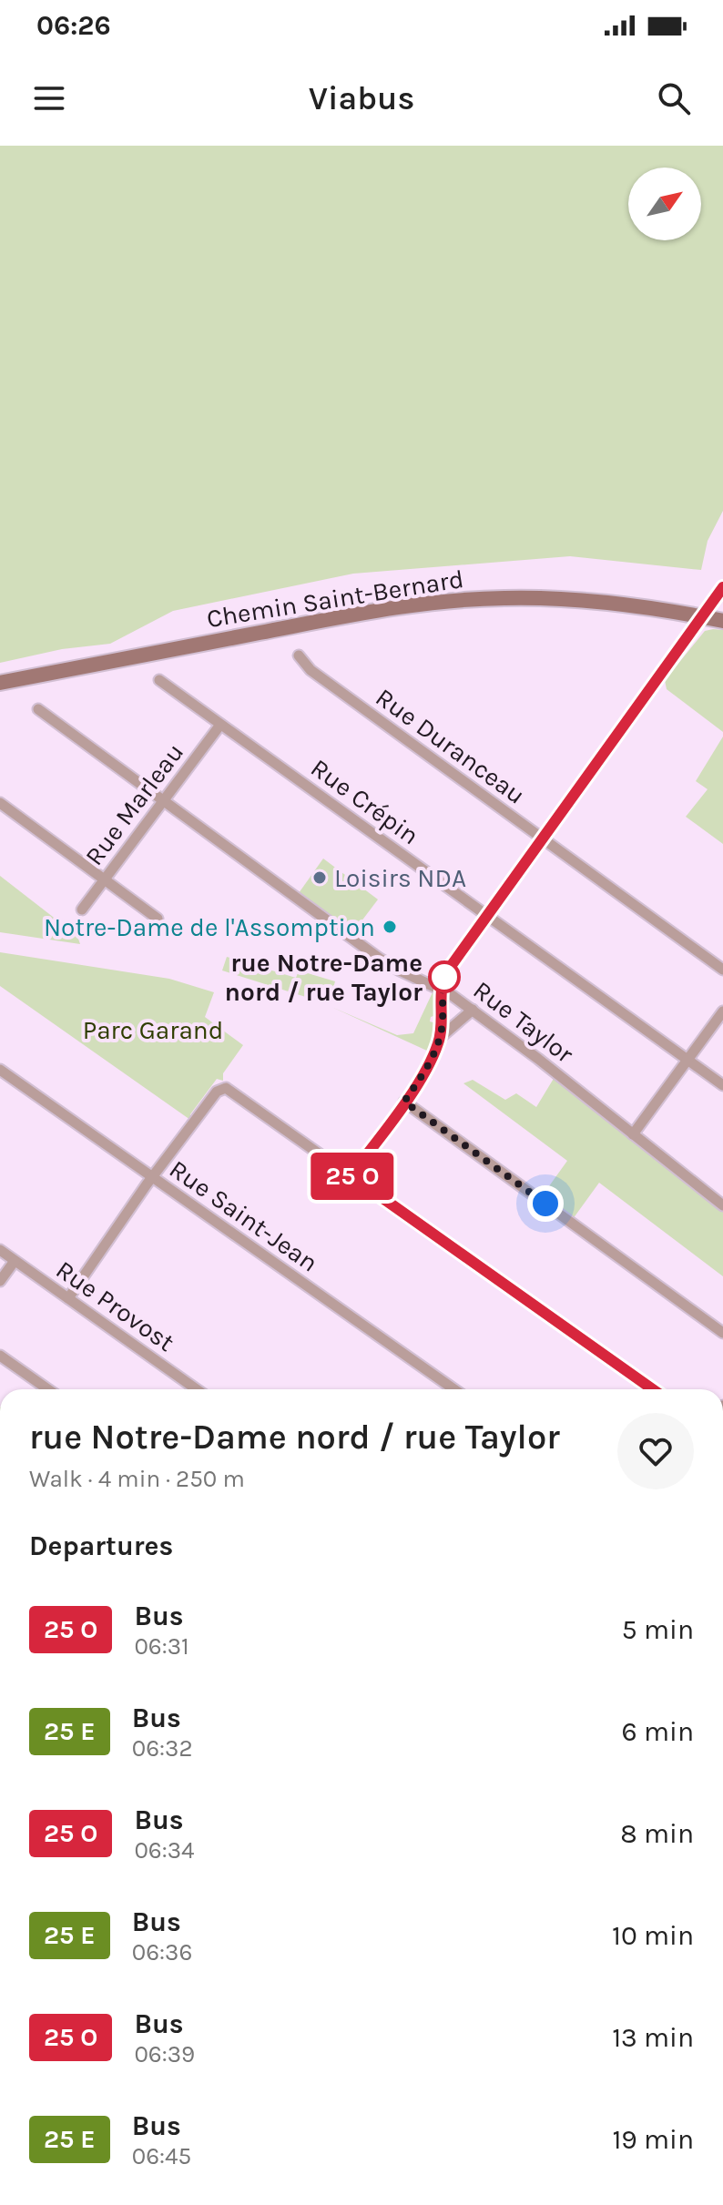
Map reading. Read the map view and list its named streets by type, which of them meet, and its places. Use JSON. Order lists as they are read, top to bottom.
{
  "streets": {
    "street": [
      "Chemin Saint-Bernard",
      "Rue Duranceau",
      "Rue Crépin",
      "Rue Marleau",
      "Rue Taylor",
      "Rue Saint-Jean",
      "Rue Provost"
    ]
  },
  "crossings": [
    ["Rue Crépin", "Rue Marleau"],
    ["Rue Marleau", "Rue Taylor"]
  ],
  "parks": ["Parc Garand"],
  "places": ["Loisirs NDA", "Notre-Dame de l'Assomption", "rue Notre-Dame nord / rue Taylor"],
  "north": "top right",
  "page": {
    "status": "06:26",
    "header": "Viabus",
    "on_map": "25 O",
    "heading": [
      ["rue Notre-Dame nord / rue Taylor", "Walk · 4 min · 250 m"],
      "Departures"
    ],
    "list": [
      {
        "mark": "25 O",
        "name": "Bus",
        "note": "06:31",
        "value": "5 min"
      },
      {
        "mark": "25 E",
        "name": "Bus",
        "note": "06:32",
        "value": "6 min"
      },
      {
        "mark": "25 O",
        "name": "Bus",
        "note": "06:34",
        "value": "8 min"
      },
      {
        "mark": "25 E",
        "name": "Bus",
        "note": "06:36",
        "value": "10 min"
      },
      {
        "mark": "25 O",
        "name": "Bus",
        "note": "06:39",
        "value": "13 min"
      },
      {
        "mark": "25 E",
        "name": "Bus",
        "note": "06:45",
        "value": "19 min"
      }
    ]
  }
}
